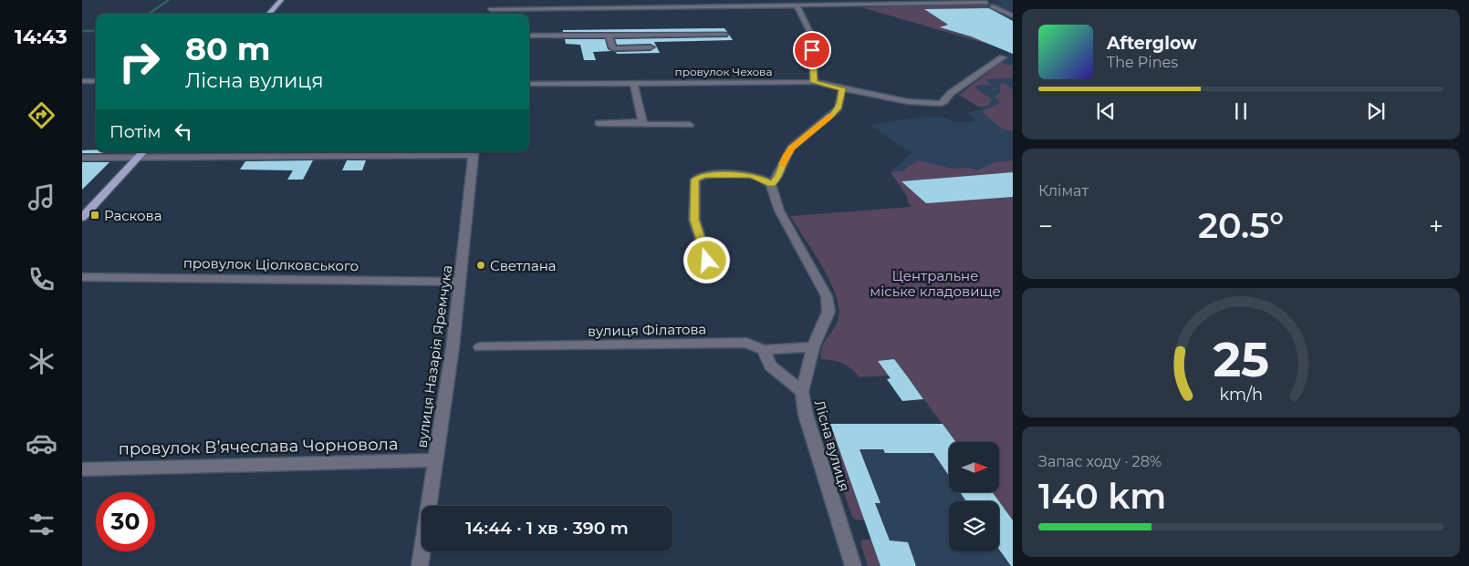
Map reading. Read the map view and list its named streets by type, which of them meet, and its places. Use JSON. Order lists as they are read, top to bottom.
{
  "streets": {
    "street": [
      "провулок Чехова",
      "провулок Ціолковського",
      "вулиця Філатова",
      "вулиця Назарія Яремчука",
      "Лісна вулиця",
      "провулок Вʼячеслава Чорновола"
    ]
  },
  "crossings": [
    ["провулок Ціолковського", "вулиця Назарія Яремчука"],
    ["вулиця Філатова", "Лісна вулиця"],
    ["вулиця Назарія Яремчука", "провулок Вʼячеслава Чорновола"]
  ],
  "parks": ["Центральне міське кладовище"],
  "places": {
    "transit": ["Раскова"],
    "other": ["Светлана"]
  },
  "north": "right",
  "page": {
    "tabs": "14:43",
    "turn": ["80 m", "Лісна вулиця"],
    "song": ["Afterglow", "The Pines"],
    "then": "Потім",
    "tile": [
      "Клімат",
      ["Запас ходу · 28%", "140 km"]
    ],
    "heat": ["−", "20.5°", "+"],
    "limit": "30",
    "trip": "14:44 · 1 хв · 390 m",
    "gauge": ["25", "km/h"]
  }
}
